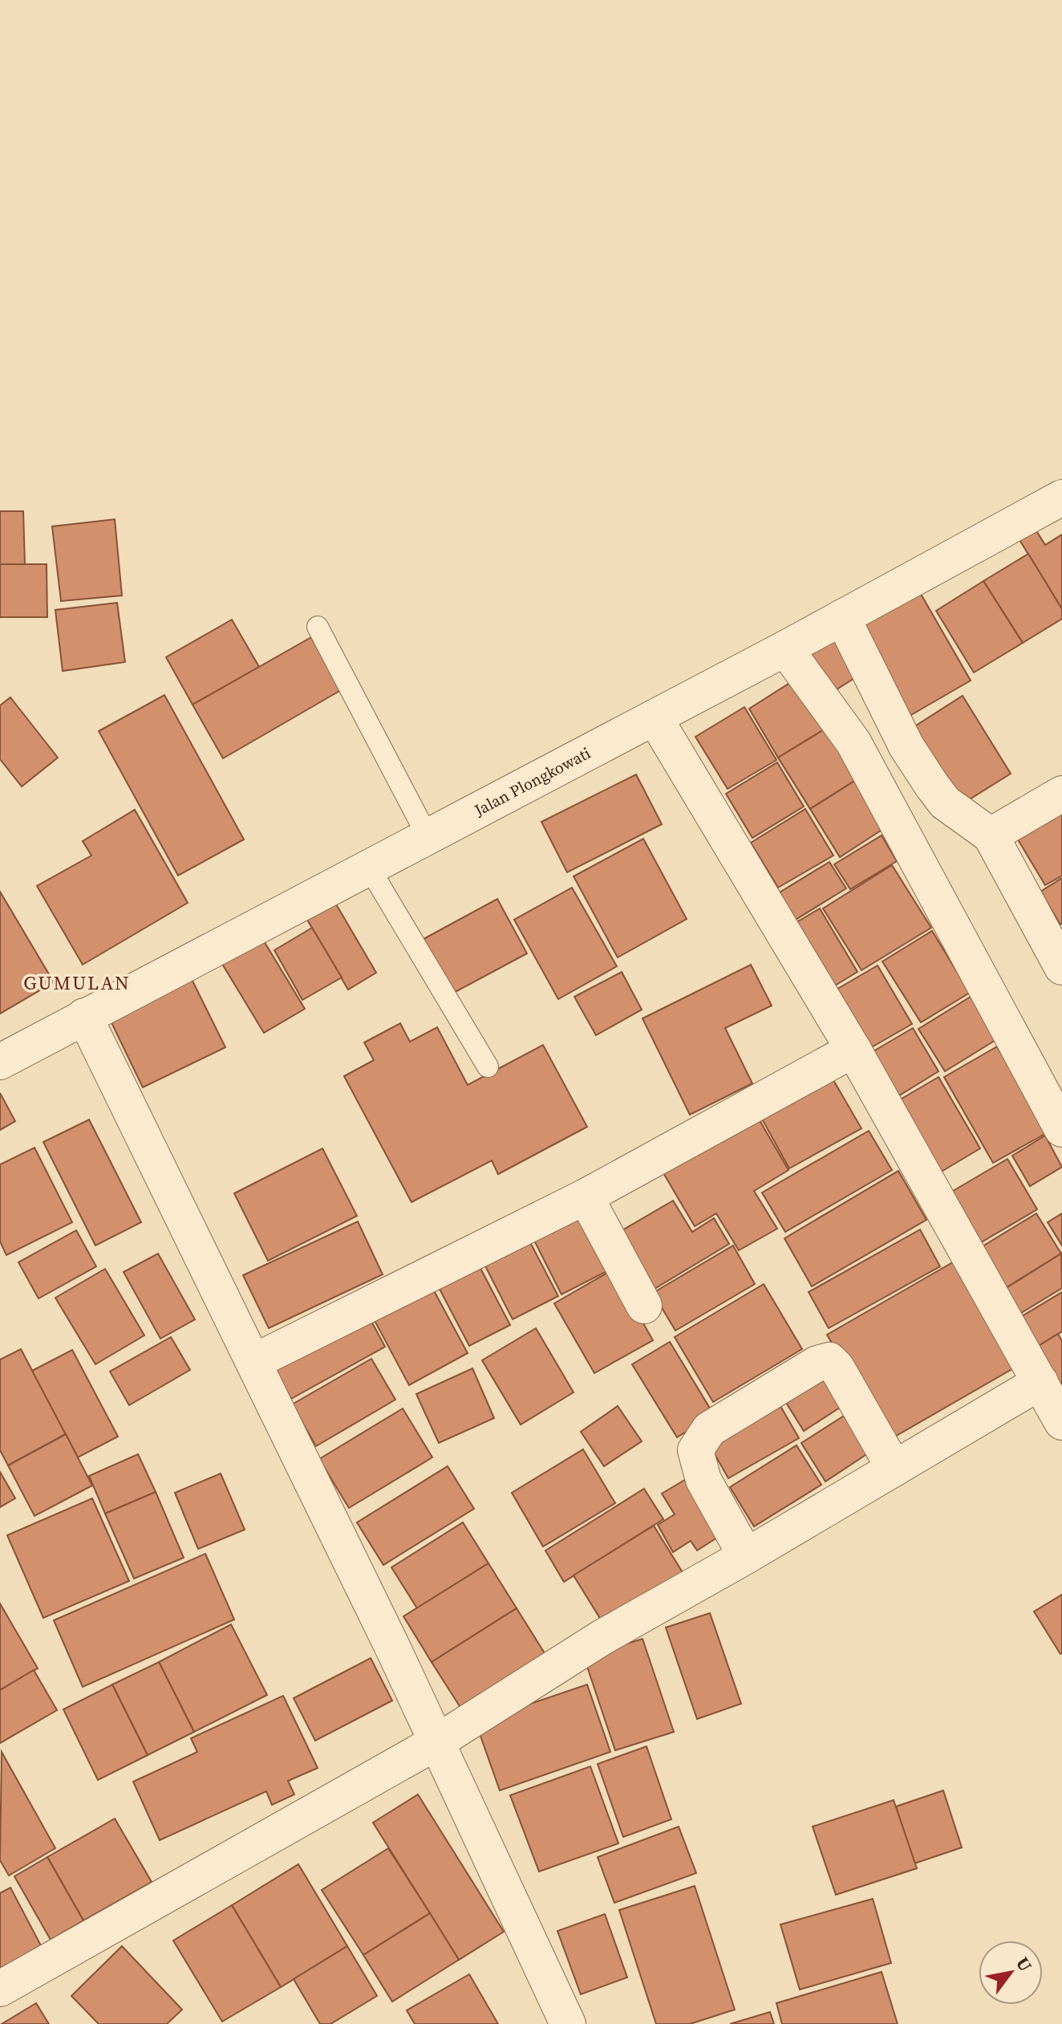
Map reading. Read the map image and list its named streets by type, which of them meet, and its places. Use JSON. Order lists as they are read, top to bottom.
{
  "streets": {
    "street": ["Jalan Plongkowati"]
  },
  "districts": ["GUMULAN"],
  "north": "top right"
}
